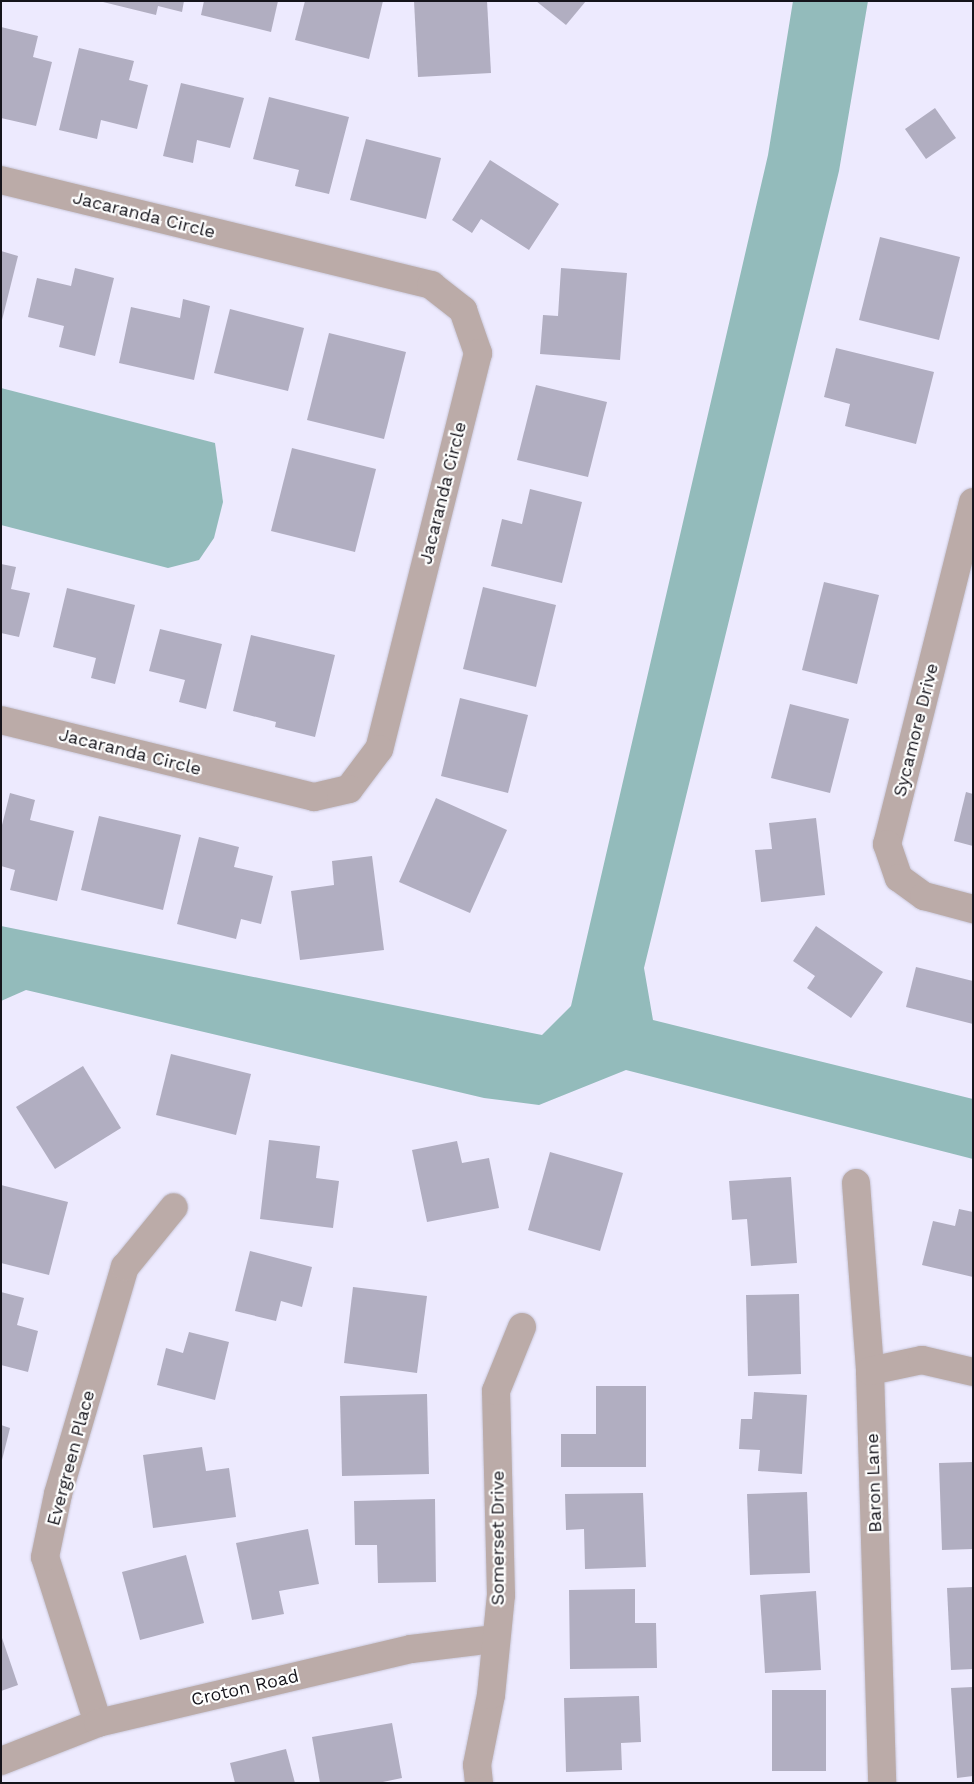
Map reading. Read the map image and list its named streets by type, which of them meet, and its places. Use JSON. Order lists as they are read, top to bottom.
{
  "streets": {
    "street": [
      "Jacaranda Circle",
      "Sycamore Drive",
      "Evergreen Place",
      "Baron Lane",
      "Somerset Drive",
      "Croton Road"
    ]
  },
  "crossings": [
    ["Evergreen Place", "Croton Road"],
    ["Somerset Drive", "Croton Road"]
  ]
}
